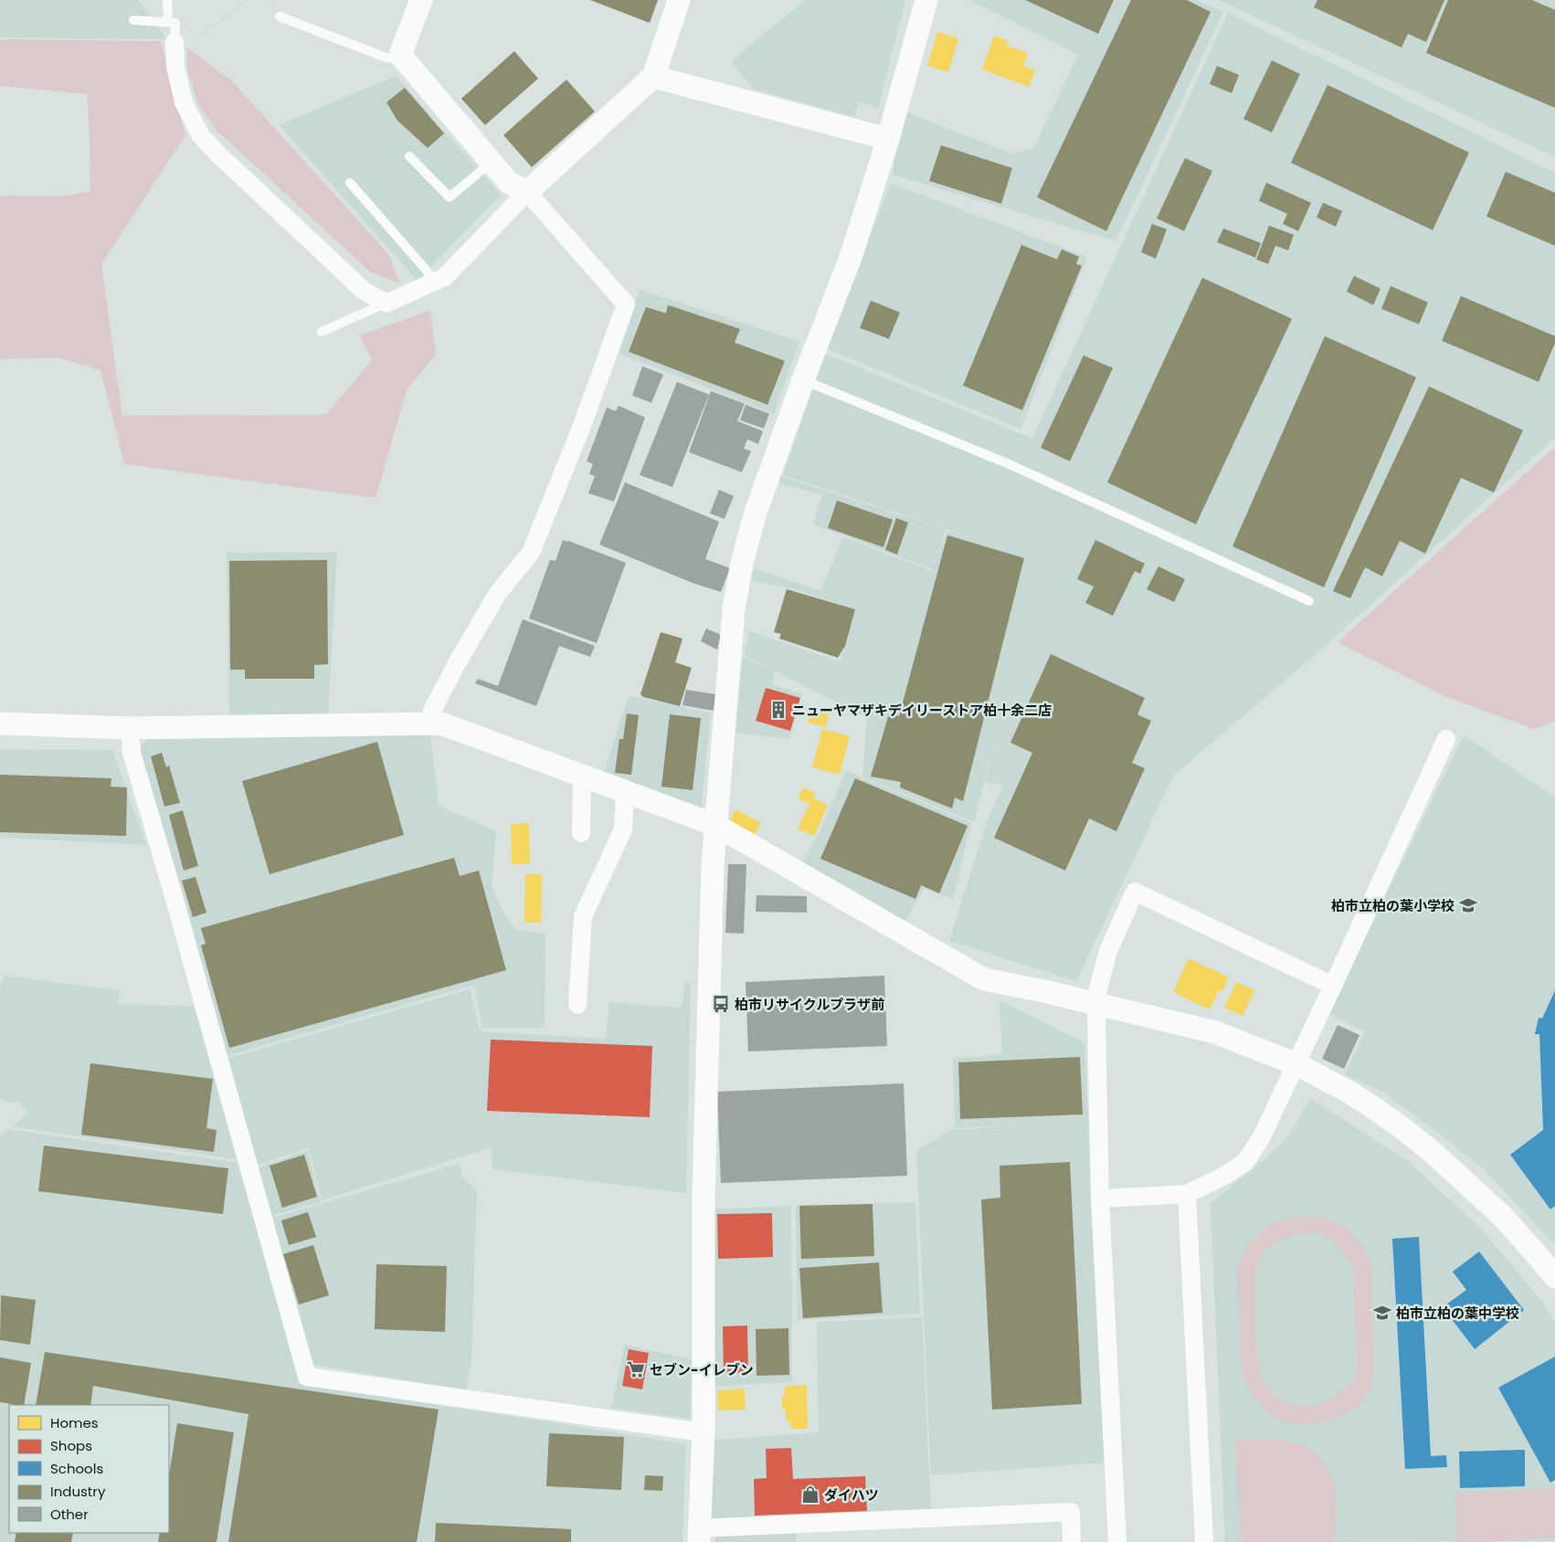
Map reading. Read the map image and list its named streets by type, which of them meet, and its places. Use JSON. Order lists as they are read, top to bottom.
{
  "places": {
    "building": ["ニューヤマザキデイリーストア柏十余二店"],
    "school or university": ["柏市立柏の葉小学校", "柏市立柏の葉中学校"],
    "bus stop": ["柏市リサイクルプラザ前"],
    "supermarket": ["セブン-イレブン"],
    "shop": ["ダイハツ"]
  },
  "legend": [
    "Homes",
    "Shops",
    "Schools",
    "Industry",
    "Other"
  ]
}
